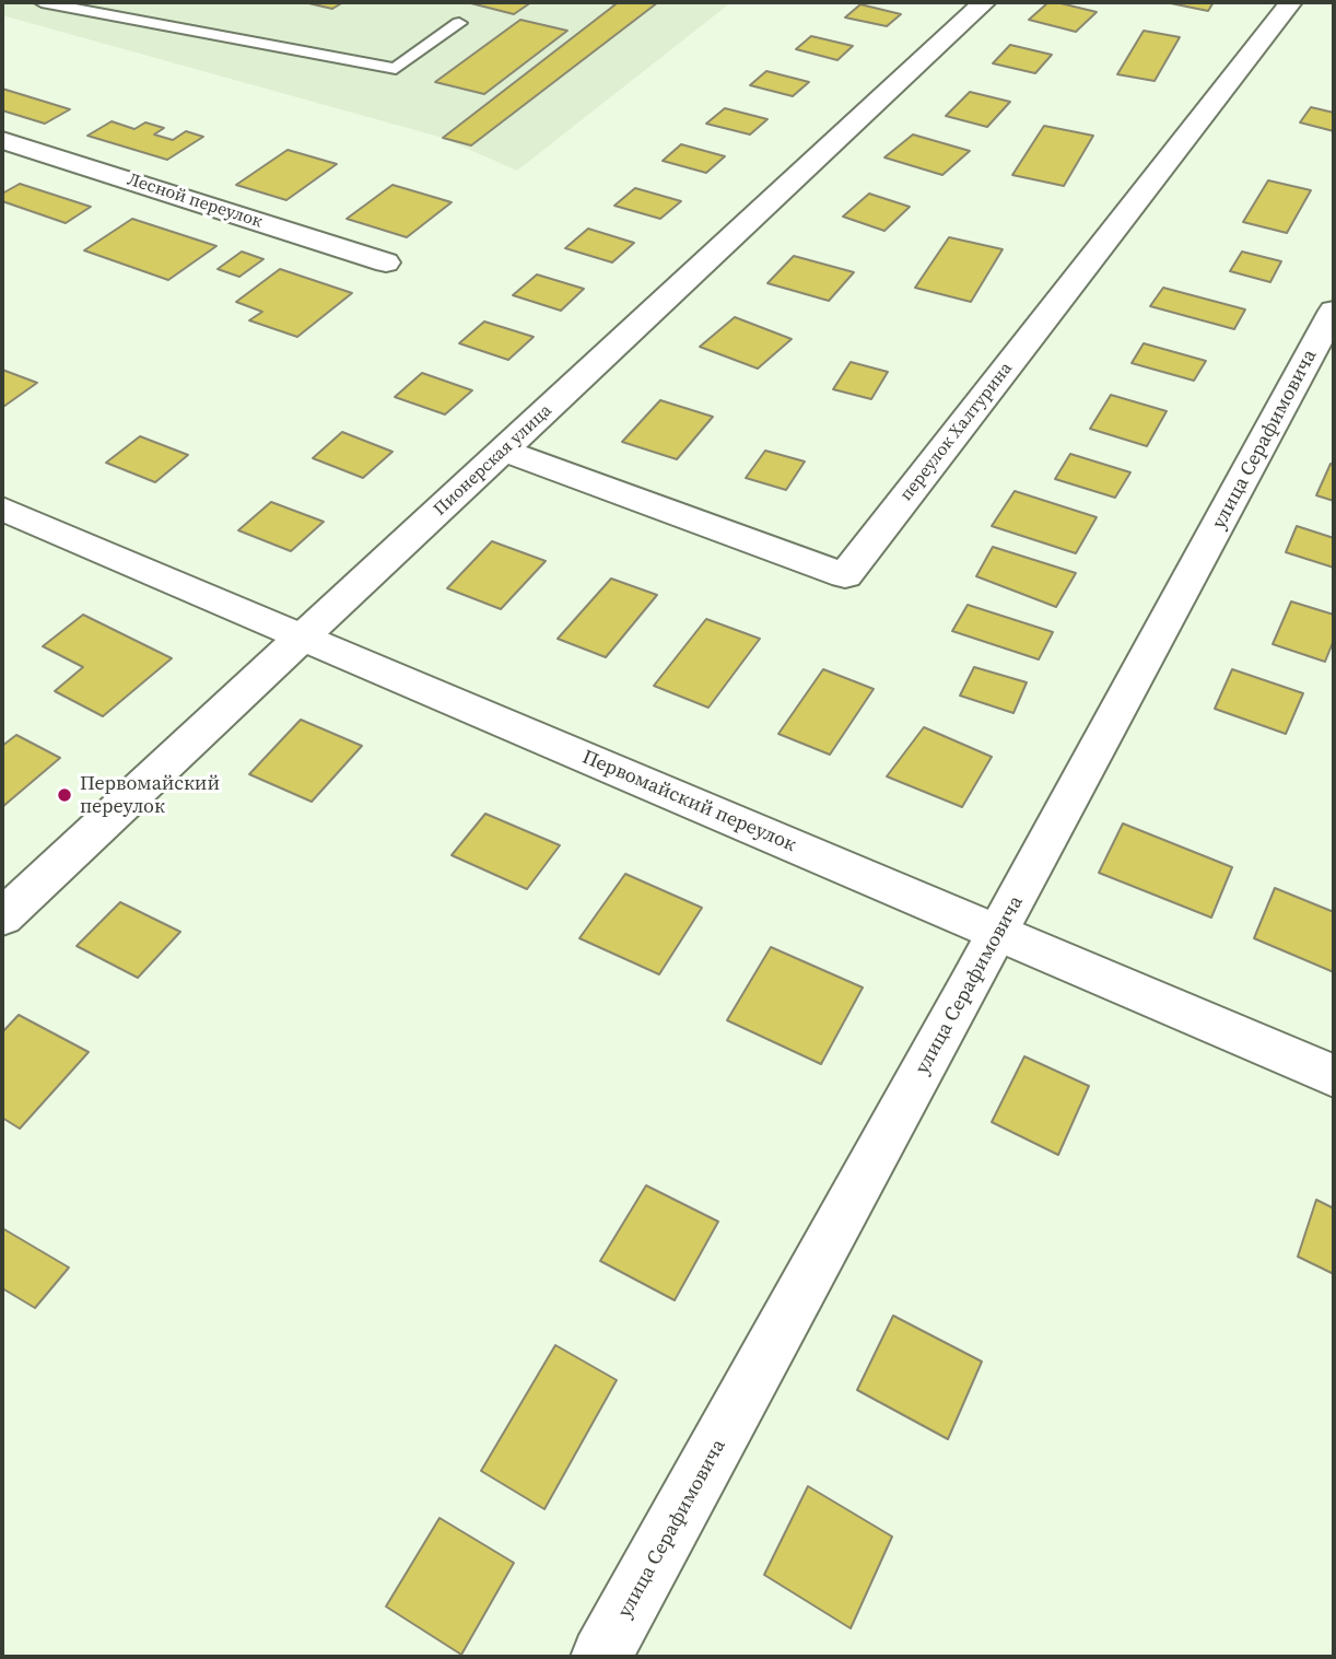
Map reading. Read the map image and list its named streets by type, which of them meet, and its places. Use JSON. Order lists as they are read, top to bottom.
{
  "streets": {
    "street": [
      "Лесной переулок",
      "переулок Халтурина",
      "улица Серафимовича",
      "Пионерская улица",
      "Первомайский переулок"
    ]
  },
  "crossings": [
    ["переулок Халтурина", "Пионерская улица"],
    ["улица Серафимовича", "Первомайский переулок"],
    ["Пионерская улица", "Первомайский переулок"]
  ],
  "places": ["Первомайский переулок"]
}
